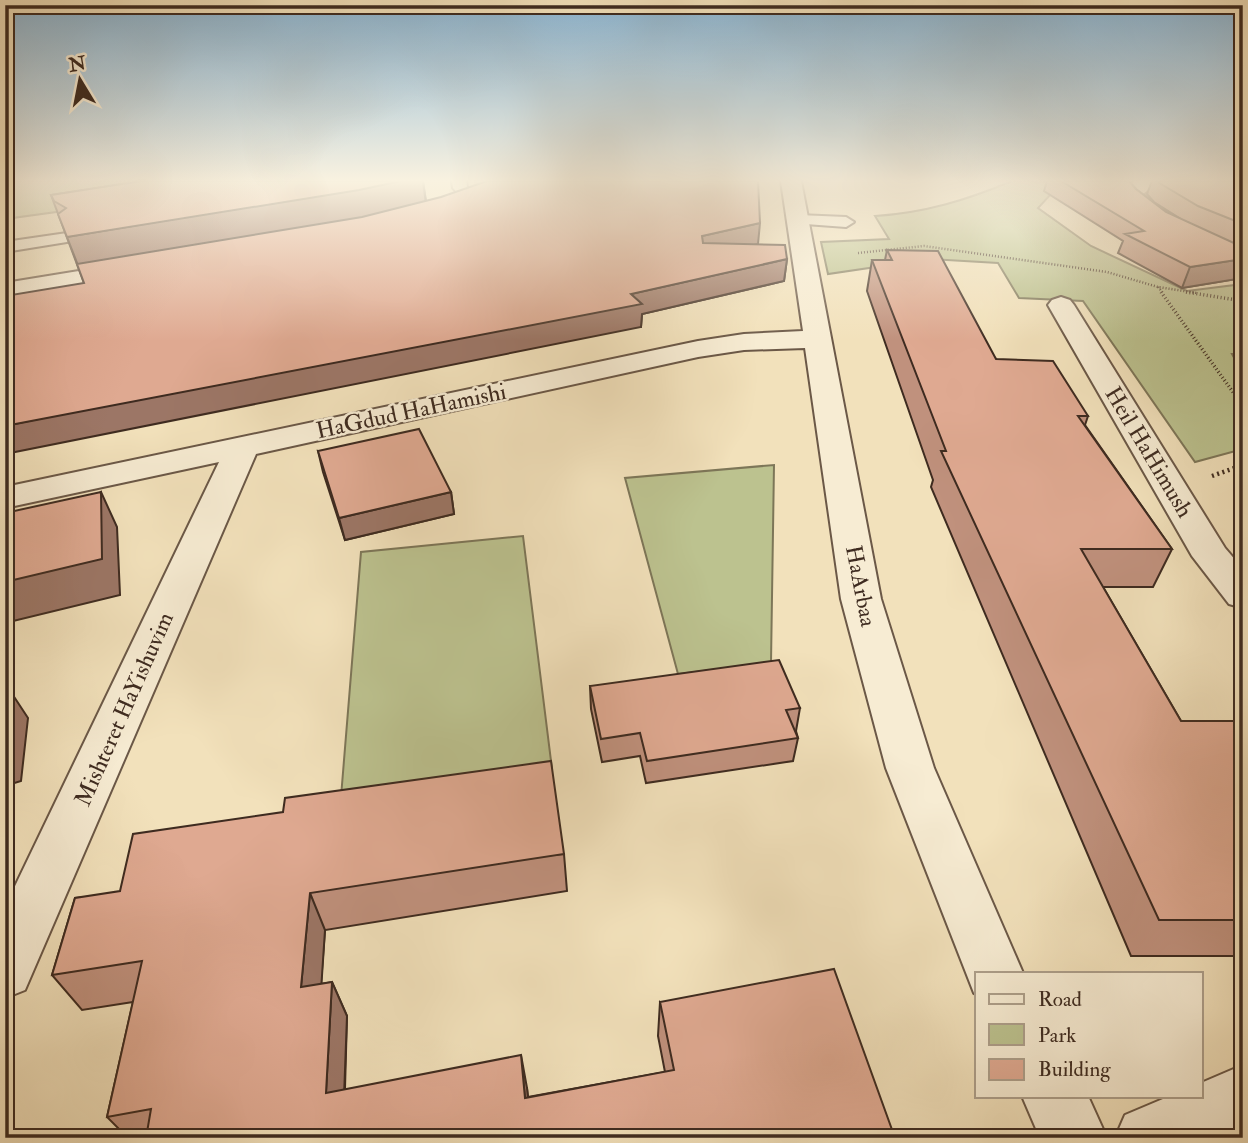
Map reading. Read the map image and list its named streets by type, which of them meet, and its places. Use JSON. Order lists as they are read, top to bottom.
{
  "streets": {
    "street": [
      "HaGdud HaHamishi",
      "Heil HaHimush",
      "HaArbaa",
      "Mishteret HaYishuvim"
    ]
  },
  "crossings": [
    ["HaGdud HaHamishi", "HaArbaa"],
    ["HaGdud HaHamishi", "Mishteret HaYishuvim"]
  ],
  "legend": ["Road", "Park", "Building"],
  "north": "top"
}
